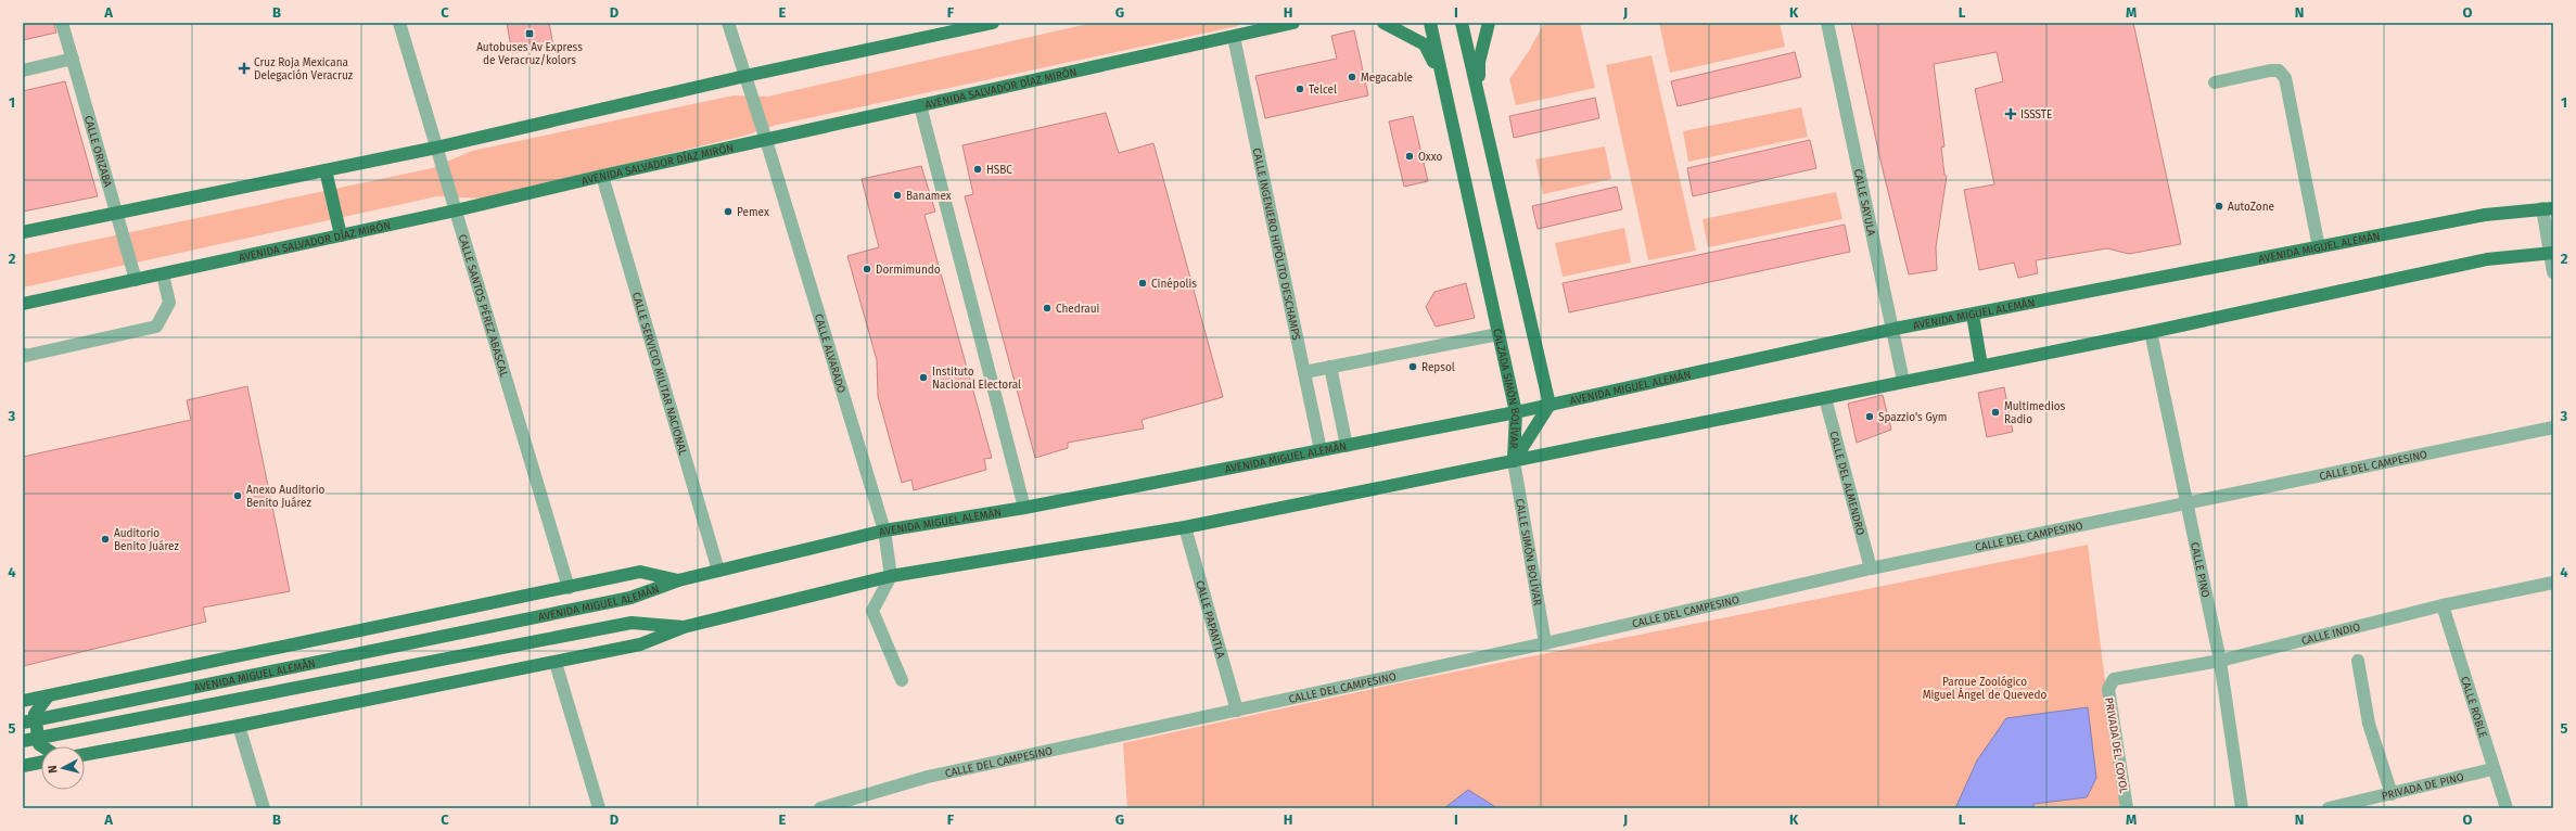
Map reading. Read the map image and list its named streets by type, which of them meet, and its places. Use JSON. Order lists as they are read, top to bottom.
{
  "streets": {
    "main road": ["AVENIDA SALVADOR DÍAZ MIRÓN", "AVENIDA MIGUEL ALEMÁN", "CALZADA SIMÓN BOLÍVAR"],
    "street": [
      "CALLE ORIZABA",
      "CALLE SAYULA",
      "CALLE INGENIERO HIPÓLITO DESCHAMPS",
      "CALLE SANTOS PÉREZ ABASCAL",
      "CALLE ALVARADO",
      "CALLE SERVICIO MILITAR NACIONAL",
      "CALLE DEL CAMPESINO",
      "CALLE DEL ALMENDRO",
      "CALLE SIMÓN BOLÍVAR",
      "CALLE PINO",
      "CALLE PAPANTLA",
      "CALLE INDIO",
      "CALLE ROBLE",
      "PRIVADA DEL COYOL",
      "PRIVADA DE PINO"
    ]
  },
  "crossings": [
    ["AVENIDA SALVADOR DÍAZ MIRÓN", "CALLE ORIZABA"],
    ["AVENIDA SALVADOR DÍAZ MIRÓN", "CALLE INGENIERO HIPÓLITO DESCHAMPS"],
    ["AVENIDA SALVADOR DÍAZ MIRÓN", "CALLE SANTOS PÉREZ ABASCAL"],
    ["AVENIDA SALVADOR DÍAZ MIRÓN", "CALLE ALVARADO"],
    ["AVENIDA SALVADOR DÍAZ MIRÓN", "CALLE SERVICIO MILITAR NACIONAL"],
    ["CALLE SAYULA", "AVENIDA MIGUEL ALEMÁN"],
    ["CALLE INGENIERO HIPÓLITO DESCHAMPS", "AVENIDA MIGUEL ALEMÁN"],
    ["AVENIDA MIGUEL ALEMÁN", "CALLE ALVARADO"],
    ["AVENIDA MIGUEL ALEMÁN", "CALLE SERVICIO MILITAR NACIONAL"],
    ["AVENIDA MIGUEL ALEMÁN", "CALZADA SIMÓN BOLÍVAR"],
    ["AVENIDA MIGUEL ALEMÁN", "CALLE DEL ALMENDRO"],
    ["AVENIDA MIGUEL ALEMÁN", "CALLE SIMÓN BOLÍVAR"],
    ["AVENIDA MIGUEL ALEMÁN", "CALLE PINO"],
    ["AVENIDA MIGUEL ALEMÁN", "CALLE PAPANTLA"],
    ["CALZADA SIMÓN BOLÍVAR", "CALLE SIMÓN BOLÍVAR"],
    ["CALLE DEL CAMPESINO", "CALLE DEL ALMENDRO"],
    ["CALLE DEL CAMPESINO", "CALLE SIMÓN BOLÍVAR"],
    ["CALLE DEL CAMPESINO", "CALLE PINO"],
    ["CALLE DEL CAMPESINO", "CALLE PAPANTLA"],
    ["CALLE PINO", "CALLE INDIO"],
    ["CALLE INDIO", "CALLE ROBLE"],
    ["CALLE INDIO", "PRIVADA DEL COYOL"],
    ["CALLE ROBLE", "PRIVADA DE PINO"]
  ],
  "parks": ["Parque Zoológico Miguel Ángel de Quevedo"],
  "places": {
    "transit": ["Autobuses Av Express de Veracruz/kolors"],
    "health": ["Cruz Roja Mexicana Delegación Veracruz", "ISSSTE"],
    "other": [
      "Megacable",
      "Telcel",
      "Oxxo",
      "HSBC",
      "Banamex",
      "AutoZone",
      "Pemex",
      "Dormimundo",
      "Cinépolis",
      "Chedraui",
      "Repsol",
      "Instituto Nacional Electoral",
      "Multimedios Radio",
      "Spazzio's Gym",
      "Anexo Auditorio Benito Juárez",
      "Auditorio Benito Juárez"
    ]
  },
  "north": "left",
  "grid": {
    "columns": [
      "A",
      "B",
      "C",
      "D",
      "E",
      "F",
      "G",
      "H",
      "I",
      "J",
      "K",
      "L",
      "M",
      "N",
      "O"
    ],
    "rows": [
      "1",
      "2",
      "3",
      "4",
      "5"
    ]
  }
}
